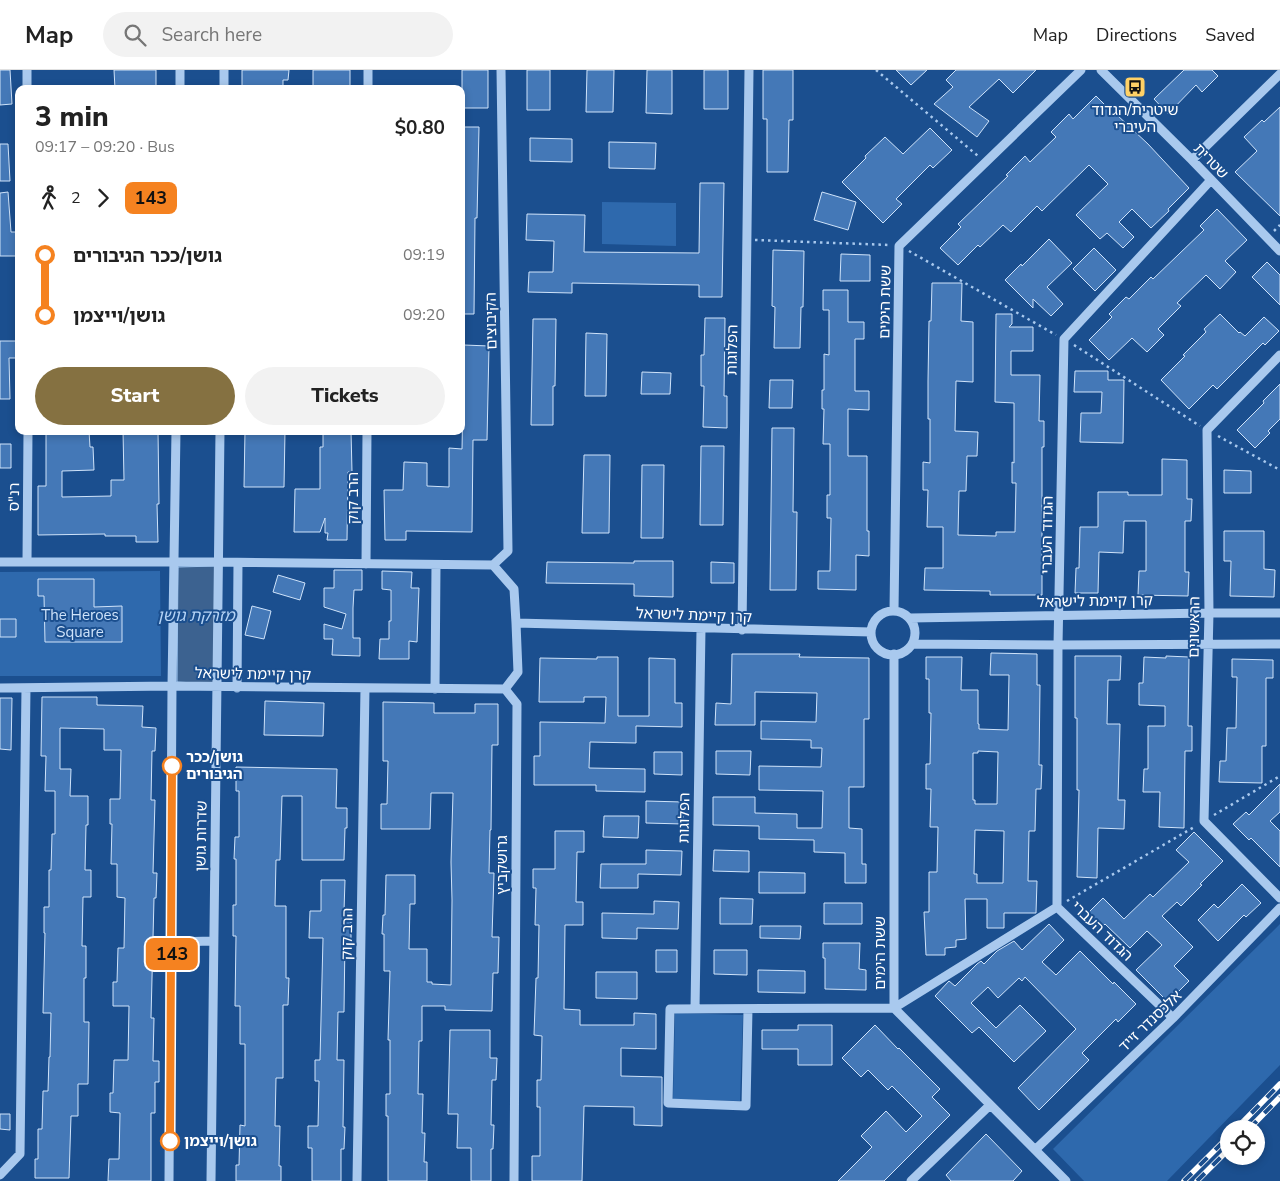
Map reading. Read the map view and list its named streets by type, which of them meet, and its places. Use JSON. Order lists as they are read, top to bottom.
{
  "streets": {
    "street": [
      "שטרית",
      "ששת הימים",
      "הקיבוצים",
      "הפלוגות",
      "רנ\"ס",
      "הרב קוק",
      "הגדוד העברי",
      "קרן קיימת לישראל",
      "הראשונים",
      "שדרות גושן",
      "גרושקביץ",
      "אלכסנדר זייד"
    ]
  },
  "crossings": [
    ["ששת הימים", "קרן קיימת לישראל"],
    ["ששת הימים", "אלכסנדר זייד"],
    ["הפלוגות", "קרן קיימת לישראל"],
    ["הרב קוק", "קרן קיימת לישראל"],
    ["הגדוד העברי", "קרן קיימת לישראל"],
    ["הגדוד העברי", "אלכסנדר זייד"],
    ["קרן קיימת לישראל", "הראשונים"],
    ["קרן קיימת לישראל", "שדרות גושן"],
    ["קרן קיימת לישראל", "גרושקביץ"]
  ],
  "water": ["מזרקת גושן"],
  "parks": ["The Heroes Square"],
  "places": {
    "bus stop": ["שיטרית/הגדוד העיברי"],
    "other": ["גושן/ככר הגיבורים", "גושן/וייצמן"]
  },
  "lines": ["bus line 143"],
  "page": {
    "header": "Map",
    "search": "Search here",
    "nav": ["Map", "Directions", "Saved"],
    "on_map": "143",
    "heading": ["3 min", "09:17 – 09:20 · Bus", "$0.80"],
    "legs": ["2", "143"],
    "list": [
      {
        "name": "גושן/ככר הגיבורים",
        "value": "09:19"
      },
      {
        "name": "גושן/וייצמן",
        "value": "09:20"
      }
    ],
    "buttons": ["Start", "Tickets"]
  }
}
